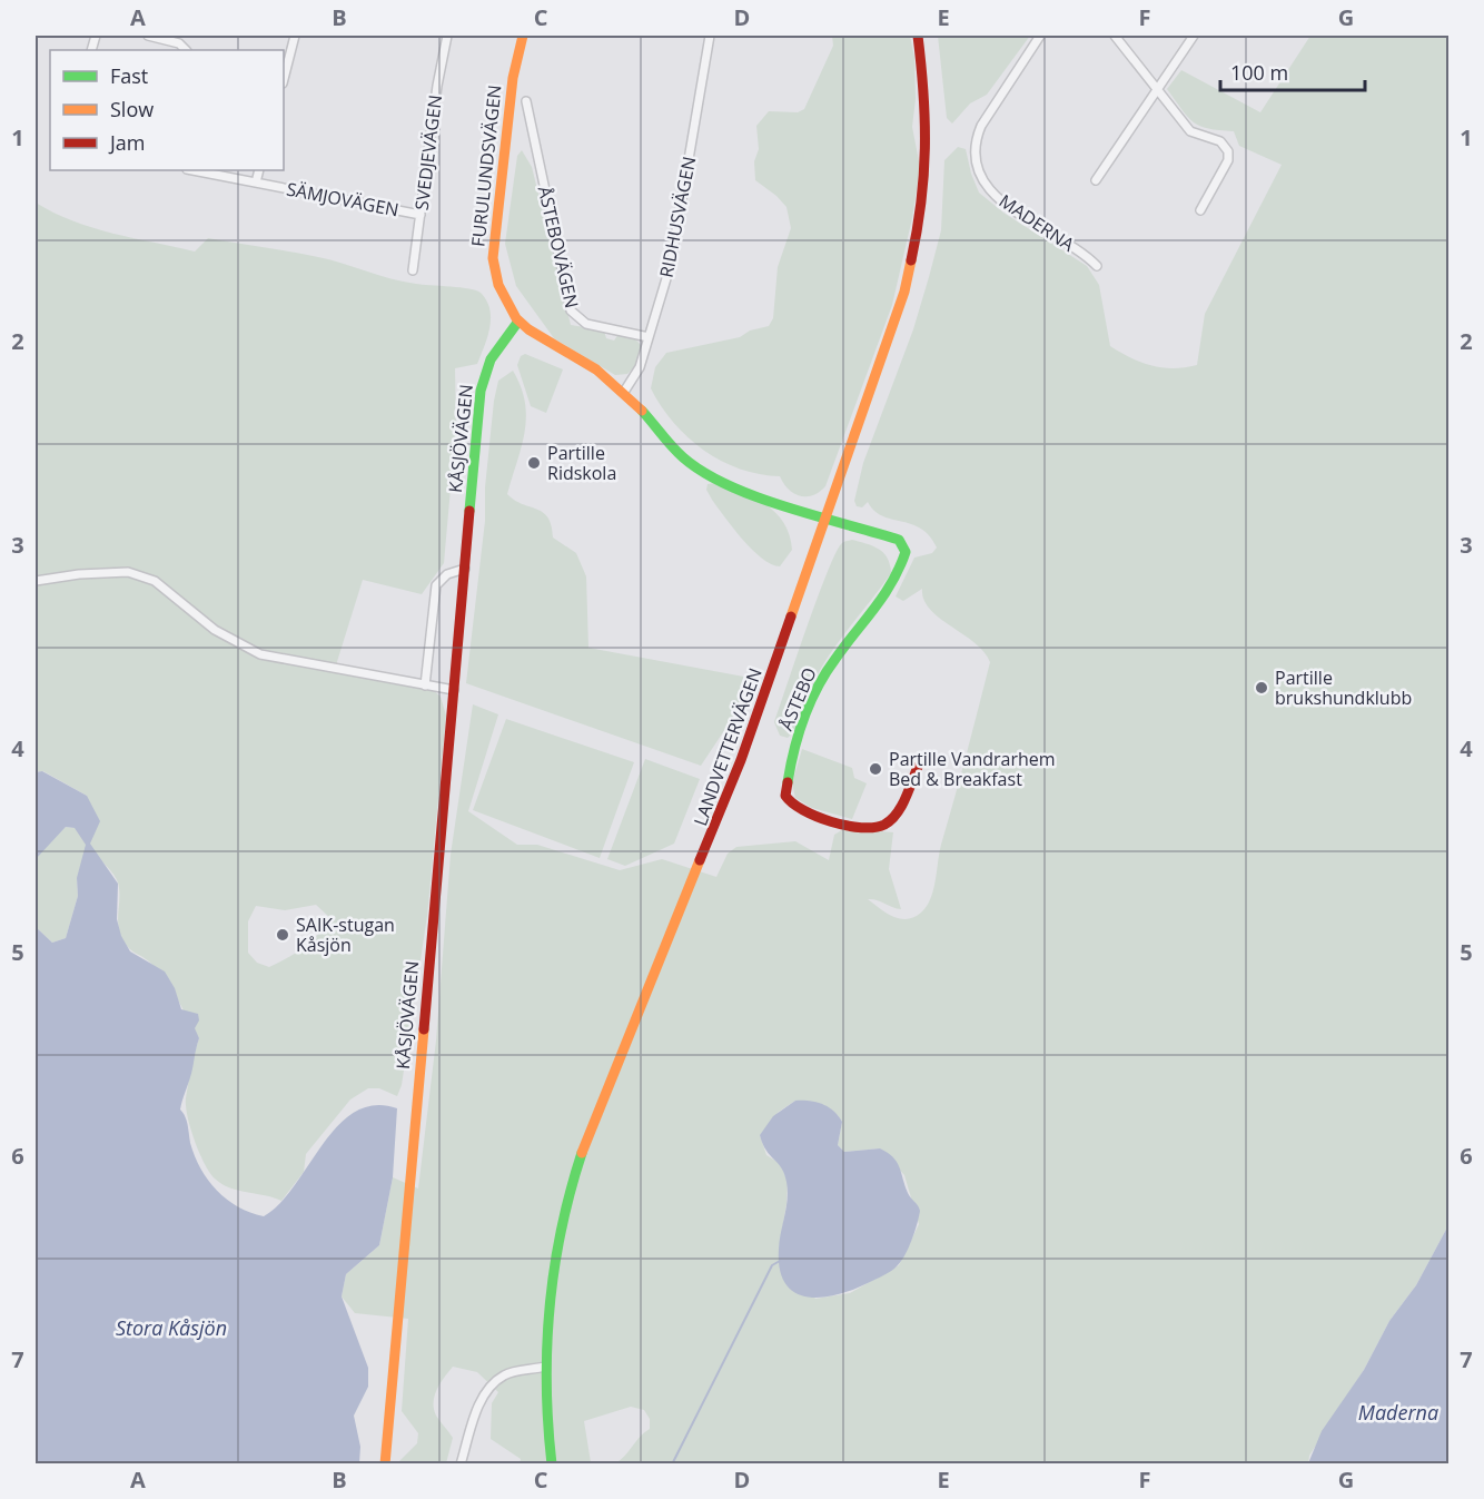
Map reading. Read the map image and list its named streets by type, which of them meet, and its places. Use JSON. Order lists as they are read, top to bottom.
{
  "streets": {
    "street": [
      "SVEDJEVÄGEN",
      "FURULUNDSVÄGEN",
      "SÄMJOVÄGEN",
      "RIDHUSVÄGEN",
      "MADERNA",
      "ÅSTEBOVÄGEN",
      "KÅSJÖVÄGEN",
      "ÅSTEBO",
      "LANDVETTERVÄGEN"
    ]
  },
  "crossings": [
    ["SVEDJEVÄGEN", "SÄMJOVÄGEN"],
    ["FURULUNDSVÄGEN", "RIDHUSVÄGEN"],
    ["FURULUNDSVÄGEN", "KÅSJÖVÄGEN"],
    ["FURULUNDSVÄGEN", "ÅSTEBO"],
    ["FURULUNDSVÄGEN", "LANDVETTERVÄGEN"],
    ["RIDHUSVÄGEN", "ÅSTEBOVÄGEN"],
    ["ÅSTEBO", "LANDVETTERVÄGEN"]
  ],
  "water": ["Stora Kåsjön", "Maderna"],
  "places": [
    "Partille Ridskola",
    "Partille brukshundklubb",
    "Partille Vandrarhem Bed & Breakfast",
    "SAIK-stugan Kåsjön"
  ],
  "legend": ["Fast", "Slow", "Jam"],
  "scale_bar": "100 m",
  "grid": {
    "columns": [
      "A",
      "B",
      "C",
      "D",
      "E",
      "F",
      "G"
    ],
    "rows": [
      "1",
      "2",
      "3",
      "4",
      "5",
      "6",
      "7"
    ]
  }
}
